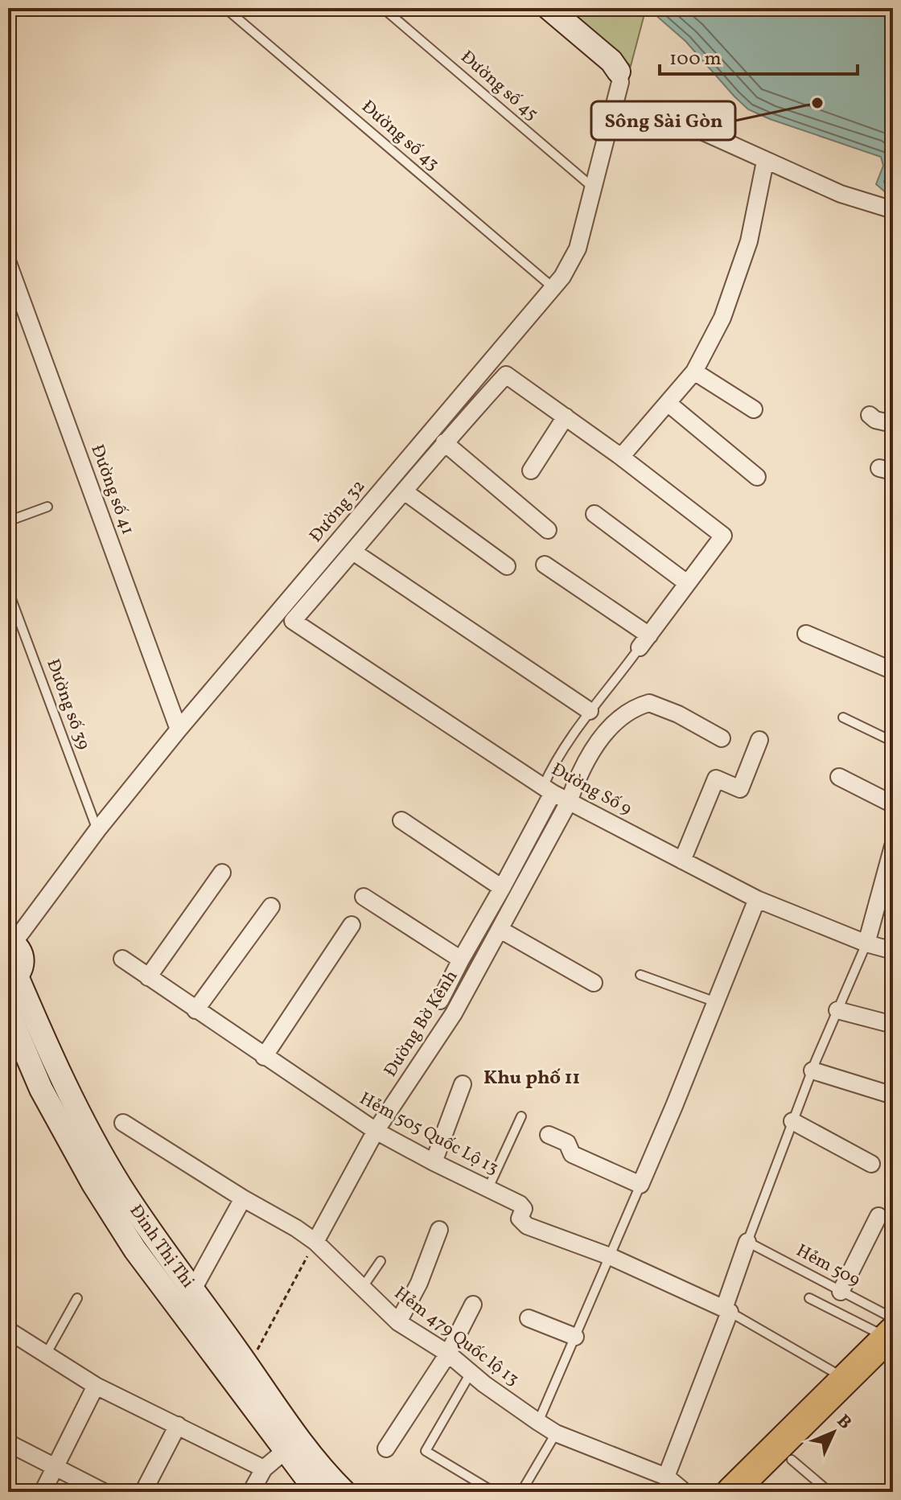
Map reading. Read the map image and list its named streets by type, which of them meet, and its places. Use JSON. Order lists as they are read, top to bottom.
{
  "streets": {
    "street": [
      "Đường số 41",
      "Đường 32",
      "Đường Số 9",
      "Đường Bờ Kênh",
      "Hẻm 505 Quốc Lộ 13",
      "Đinh Thị Thi",
      "Hẻm 479 Quốc lộ 13"
    ],
    "lane": [
      "Đường số 45",
      "Đường số 43",
      "Đường số 39",
      "Hẻm 509"
    ]
  },
  "crossings": [
    ["Đường số 45", "Đường 32"],
    ["Đường số 43", "Đường 32"],
    ["Đường số 41", "Đường 32"],
    ["Đường 32", "Đường số 39"],
    ["Đường Số 9", "Đường Bờ Kênh"],
    ["Đường Bờ Kênh", "Hẻm 505 Quốc Lộ 13"],
    ["Đường Bờ Kênh", "Hẻm 479 Quốc lộ 13"]
  ],
  "districts": ["Khu phố 11"],
  "places": ["Sông Sài Gòn"],
  "scale_bar": "100 m",
  "north": "top right"
}
